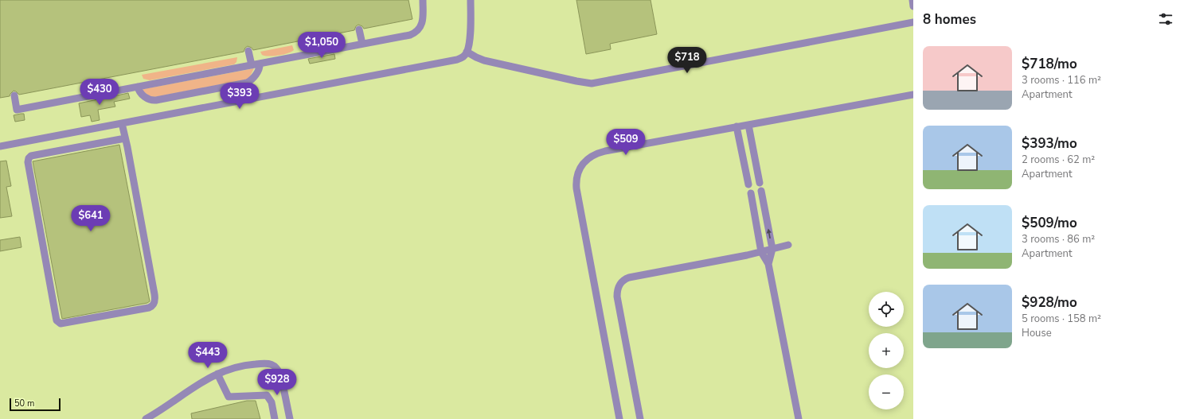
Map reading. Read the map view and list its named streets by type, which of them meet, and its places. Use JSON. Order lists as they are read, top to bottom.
{
  "scale_bar": "50 m",
  "page": {
    "heading": "8 homes",
    "price": [
      "$1,050",
      "$718",
      "$430",
      "$393",
      "$509",
      "$641",
      "$443",
      "$928"
    ],
    "list": [
      {
        "name": "$718/mo",
        "note": "3 rooms · 116 m² · Apartment"
      },
      {
        "name": "$393/mo",
        "note": "2 rooms · 62 m² · Apartment"
      },
      {
        "name": "$509/mo",
        "note": "3 rooms · 86 m² · Apartment"
      },
      {
        "name": "$928/mo",
        "note": "5 rooms · 158 m² · House"
      }
    ],
    "map_buttons": ["+", "−"],
    "scale": "50 m"
  }
}
